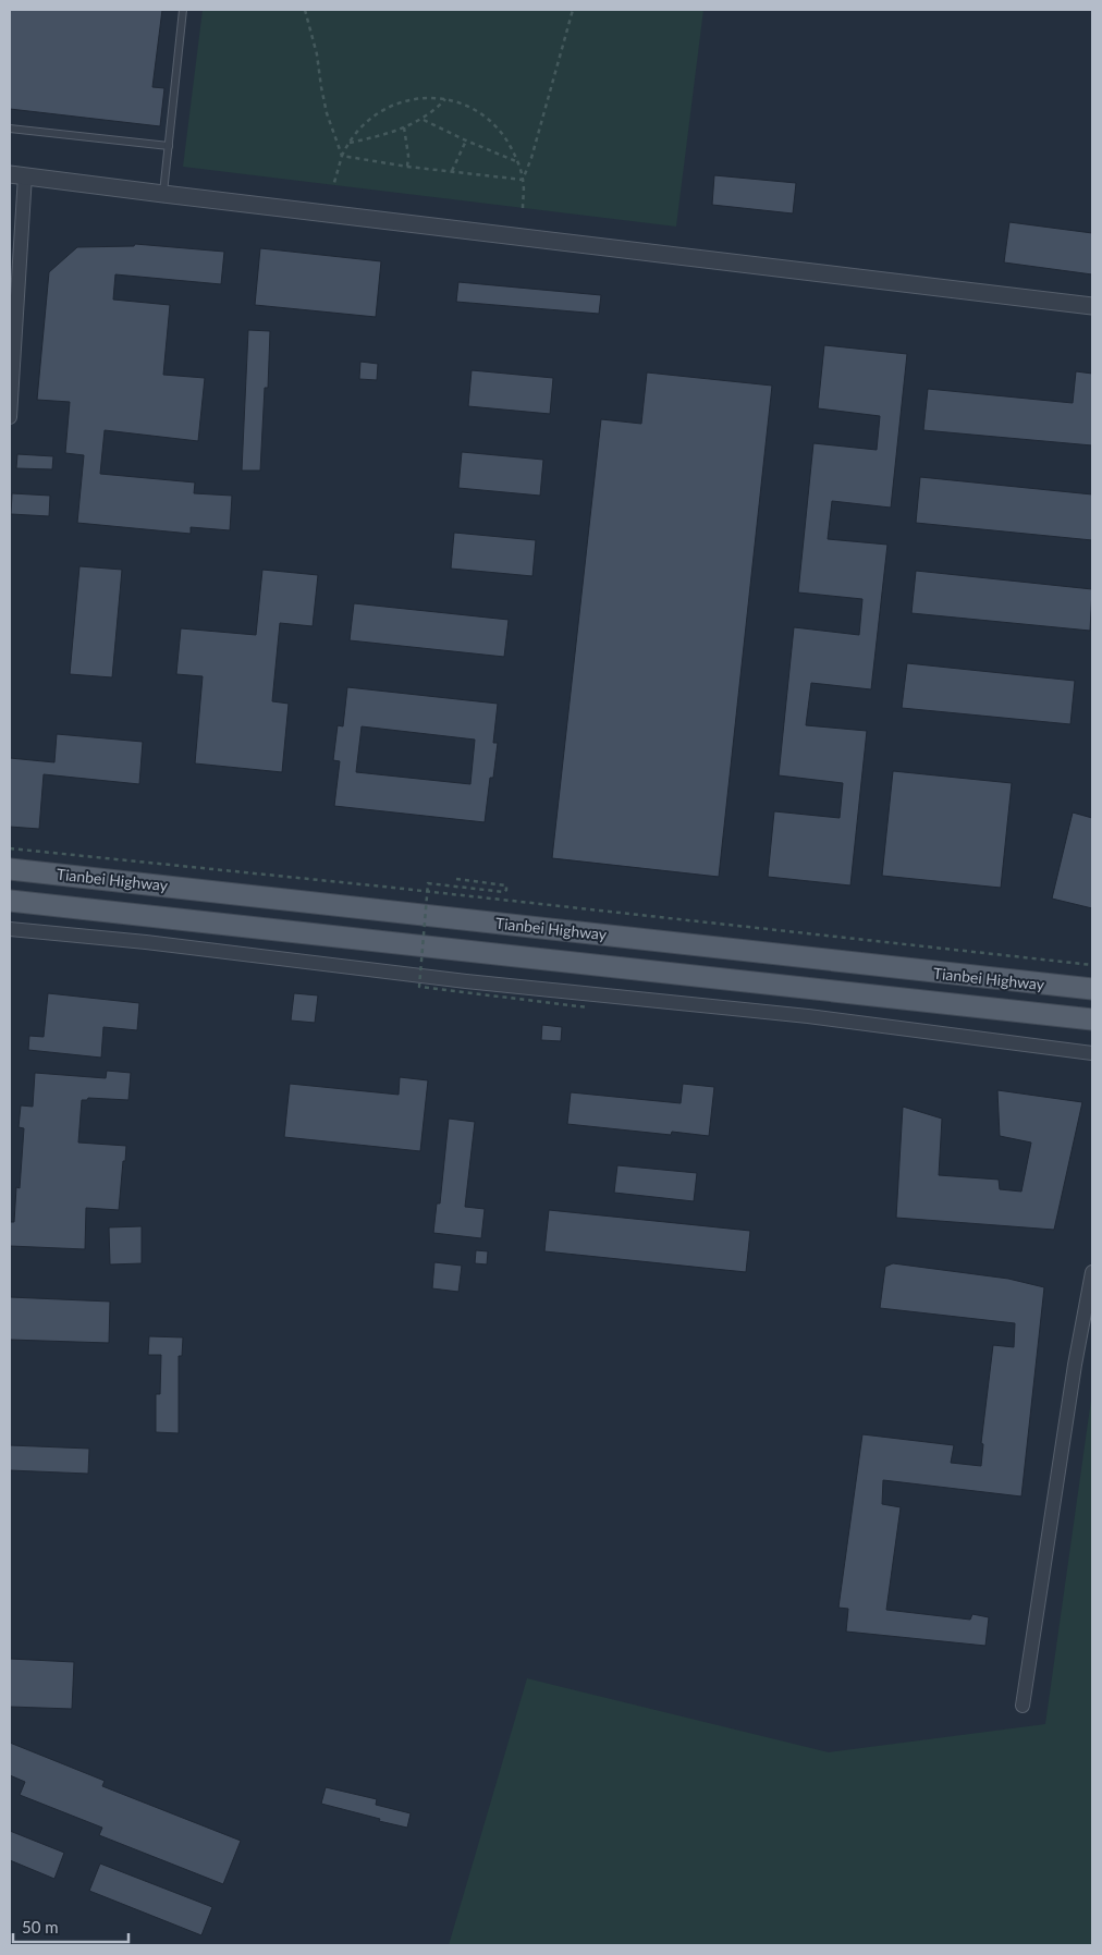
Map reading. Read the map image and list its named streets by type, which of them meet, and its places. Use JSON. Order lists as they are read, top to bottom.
{
  "streets": {
    "main road": ["Tianbei Highway"]
  },
  "scale_bar": "50 m"
}
